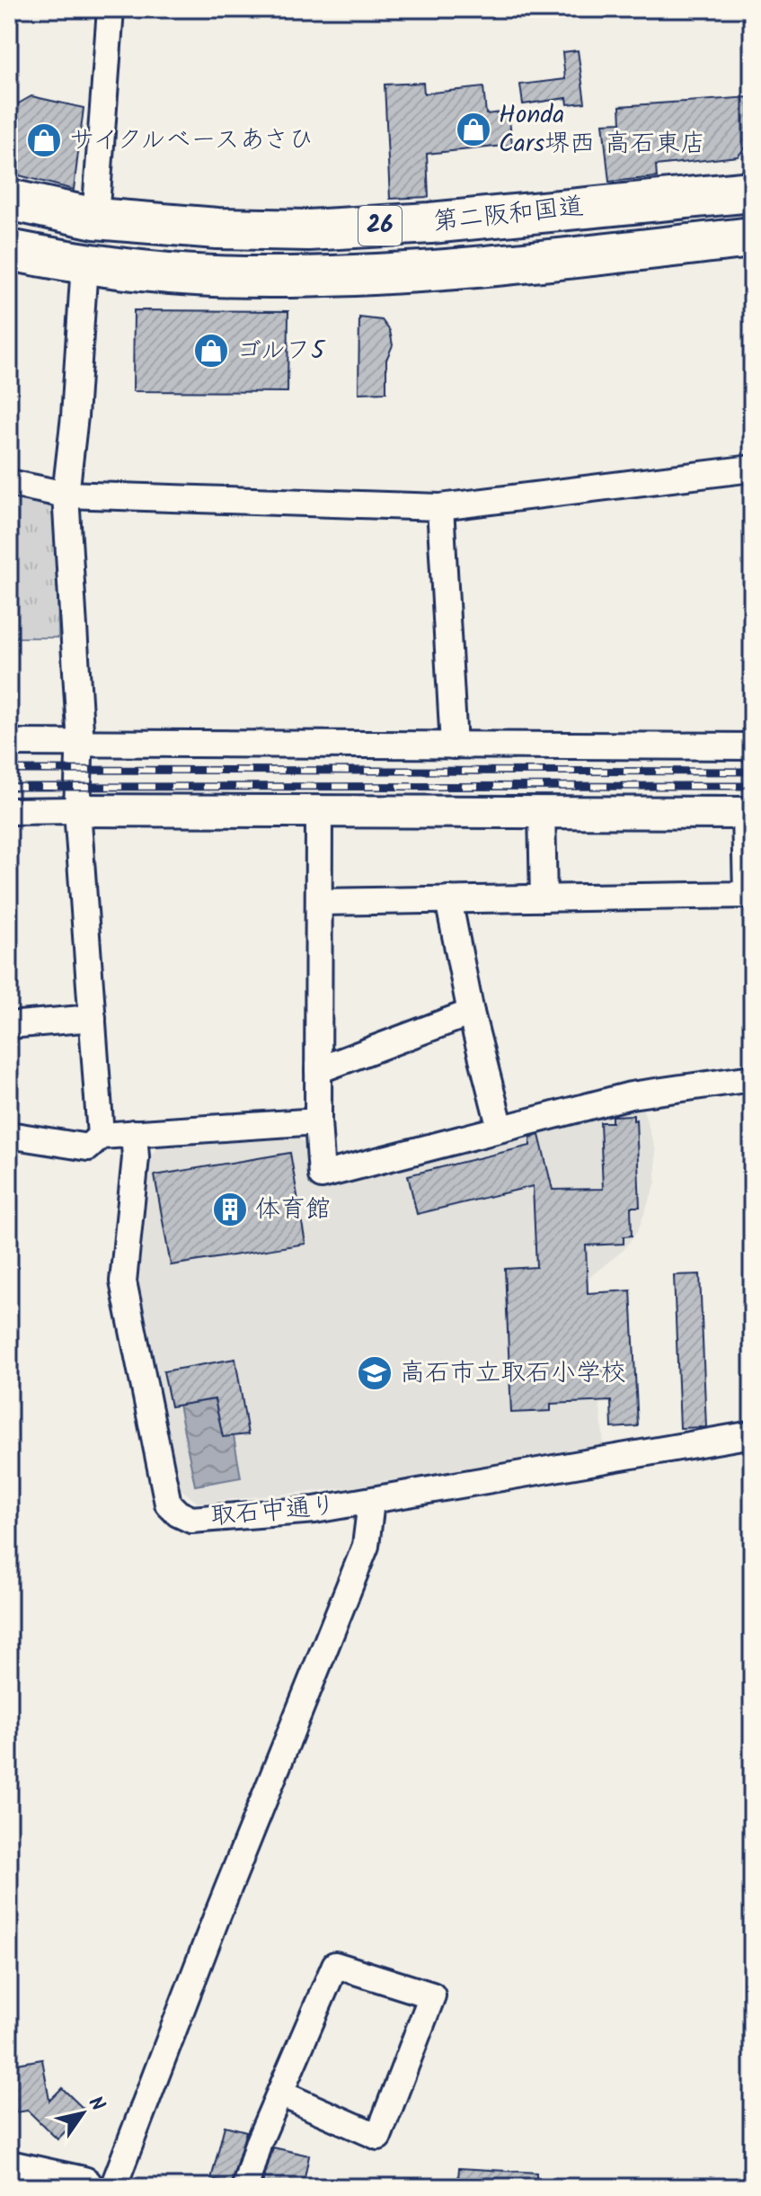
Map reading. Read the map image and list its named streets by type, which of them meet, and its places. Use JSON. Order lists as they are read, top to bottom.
{
  "streets": {
    "main road": ["第二阪和国道", "26"],
    "street": ["取石中通り"]
  },
  "places": {
    "shop": ["Honda Cars堺西 高石東店", "サイクルベースあさひ", "ゴルフ5"],
    "building": ["体育館"],
    "school or university": ["高石市立取石小学校"]
  },
  "north": "top right"
}
